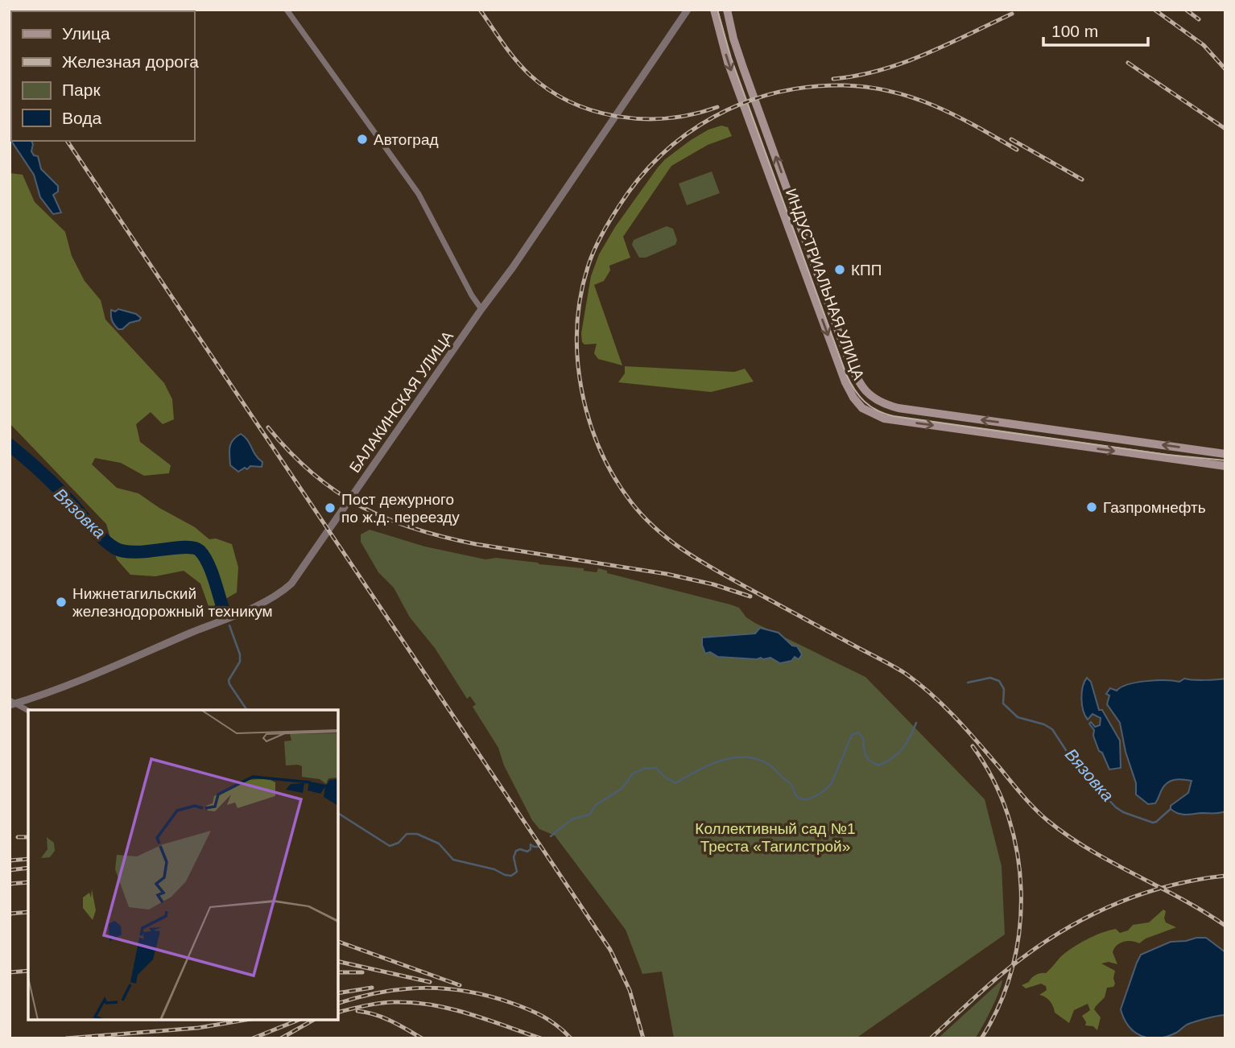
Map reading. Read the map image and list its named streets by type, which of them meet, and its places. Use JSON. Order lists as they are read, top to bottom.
{
  "streets": {
    "main road": ["ИНДУСТРИАЛЬНАЯ УЛИЦА"],
    "street": ["БАЛАКИНСКАЯ УЛИЦА"]
  },
  "water": ["Вязовка"],
  "parks": ["Коллективный сад №1 Треста «Тагилстрой»"],
  "places": [
    "Автоград",
    "КПП",
    "Газпромнефть",
    "Пост дежурного по ж.д. переезду",
    "Нижнетагильский железнодорожный техникум"
  ],
  "legend": [
    "Улица",
    "Железная дорога",
    "Парк",
    "Вода"
  ],
  "scale_bar": "100 m"
}
